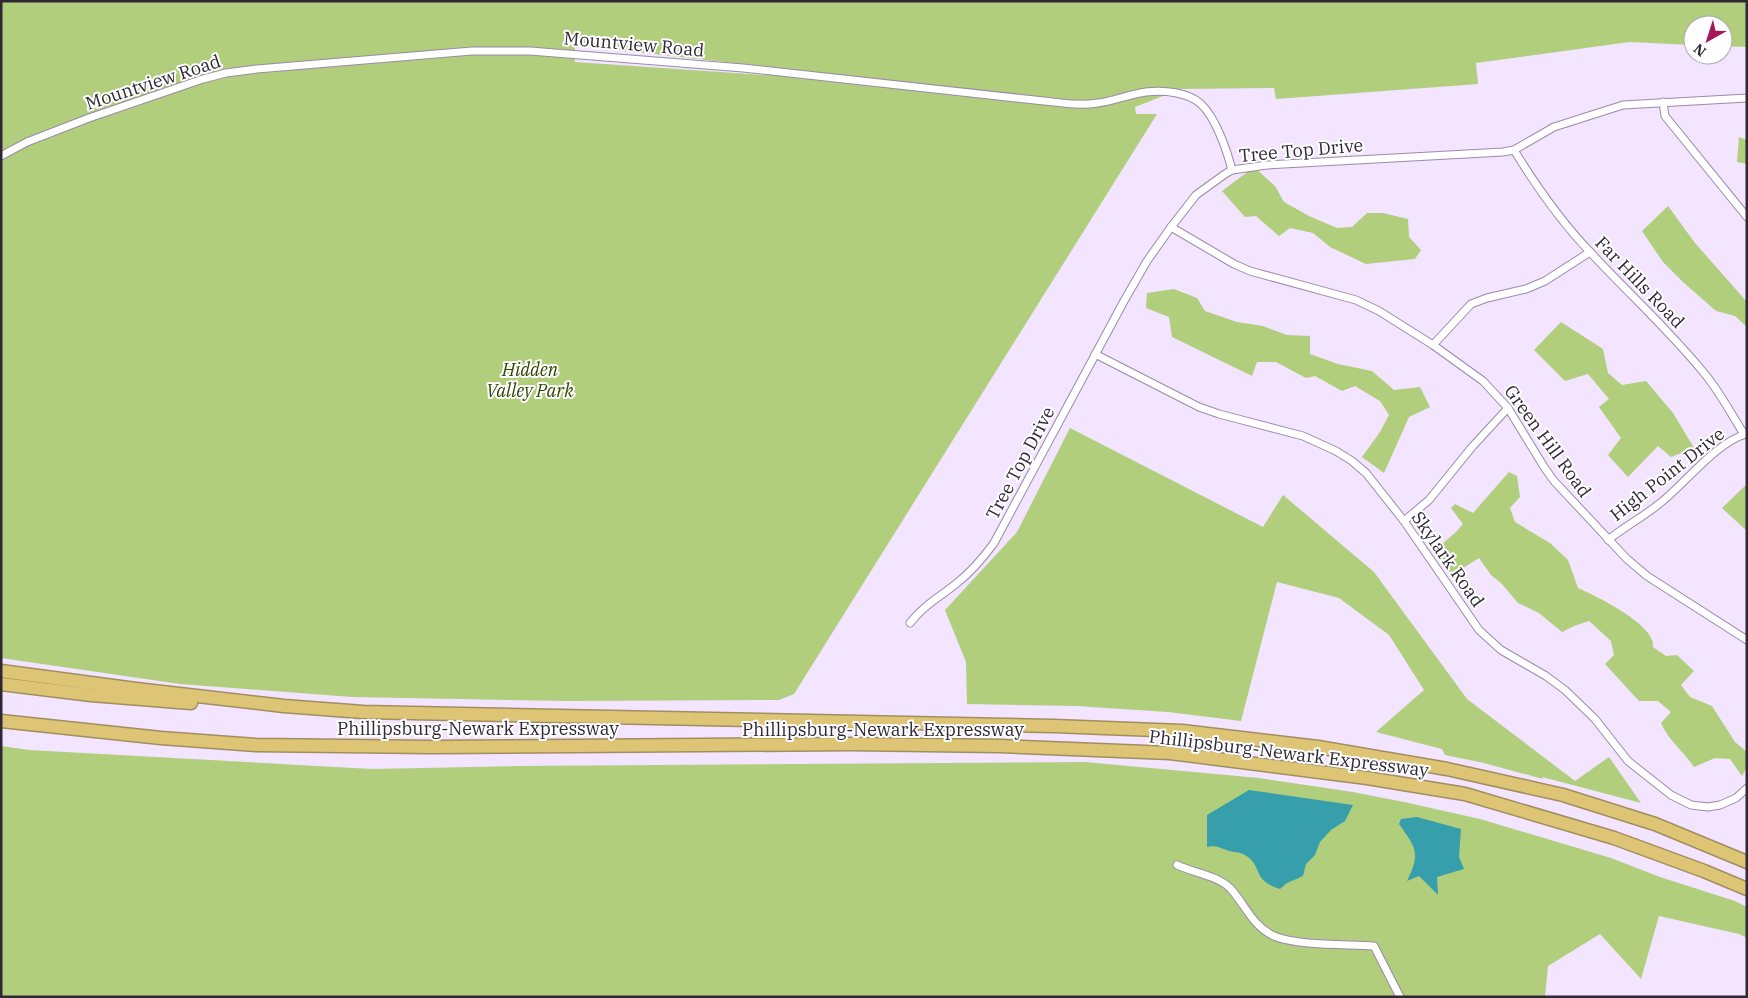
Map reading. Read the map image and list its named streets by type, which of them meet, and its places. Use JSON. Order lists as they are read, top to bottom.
{
  "streets": {
    "highway": ["Phillipsburg-Newark Expressway"],
    "street": [
      "Mountview Road",
      "Tree Top Drive",
      "Far Hills Road",
      "Green Hill Road",
      "High Point Drive",
      "Skylark Road"
    ]
  },
  "crossings": [
    ["Mountview Road", "Tree Top Drive"],
    ["Tree Top Drive", "Far Hills Road"],
    ["Tree Top Drive", "Green Hill Road"],
    ["Tree Top Drive", "Skylark Road"],
    ["Far Hills Road", "High Point Drive"],
    ["Green Hill Road", "High Point Drive"]
  ],
  "parks": ["Hidden Valley Park"],
  "north": "bottom left"
}
